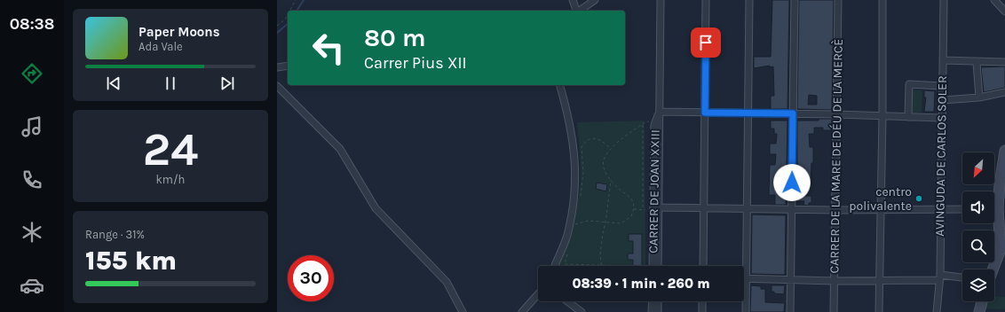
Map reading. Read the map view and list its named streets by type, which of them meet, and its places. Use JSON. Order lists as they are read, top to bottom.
{
  "streets": {
    "street": ["CARRER DE LA MARE DE DÉU DE LA MERCÈ", "AVINGUDA DE CARLOS SOLER", "CARRER DE JOAN XXIII"]
  },
  "places": ["centro polivalente"],
  "north": "bottom left",
  "page": {
    "tabs": "08:38",
    "turn": ["80 m", "Carrer Pius XII"],
    "song": ["Paper Moons", "Ada Vale"],
    "tile": [
      ["24", "km/h"],
      ["Range · 31%", "155 km"]
    ],
    "limit": "30",
    "trip": "08:39 · 1 min · 260 m"
  }
}
